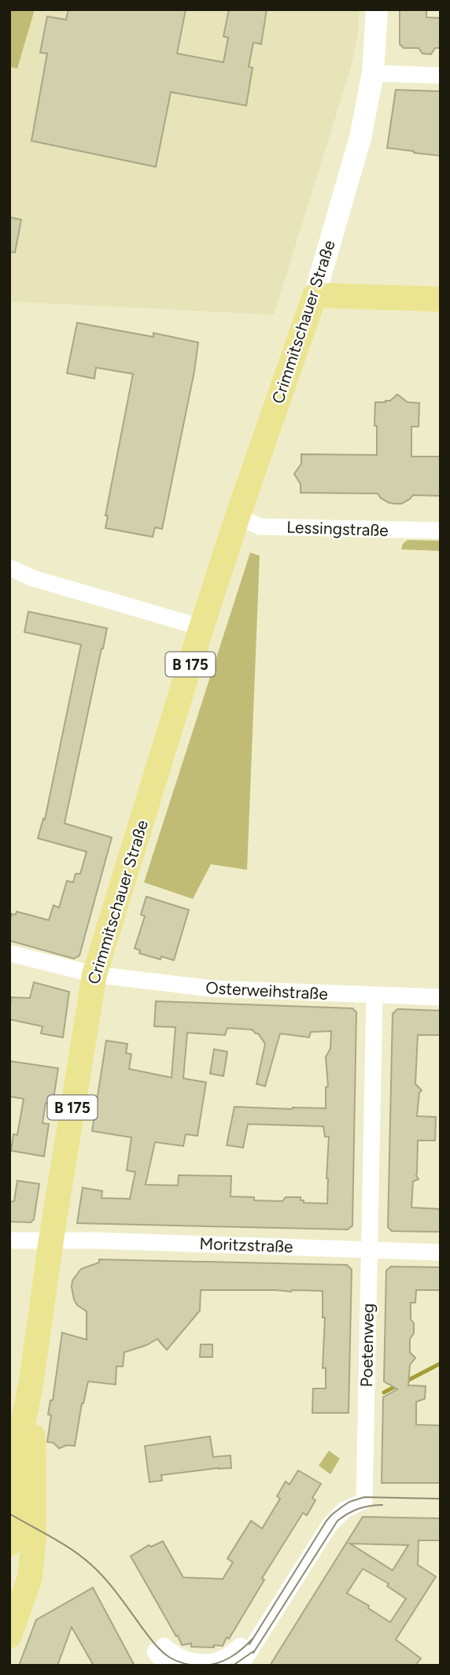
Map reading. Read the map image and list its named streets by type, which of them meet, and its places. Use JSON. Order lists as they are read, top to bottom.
{
  "streets": {
    "main road": ["Crimmitschauer Straße", "B 175"],
    "street": [
      "Lessingstraße",
      "Osterweihstraße",
      "Moritzstraße",
      "Poetenweg"
    ]
  },
  "crossings": [
    ["Crimmitschauer Straße", "Lessingstraße"],
    ["Crimmitschauer Straße", "Osterweihstraße"],
    ["Crimmitschauer Straße", "Moritzstraße"],
    ["Osterweihstraße", "Poetenweg"],
    ["Moritzstraße", "Poetenweg"]
  ]
}
